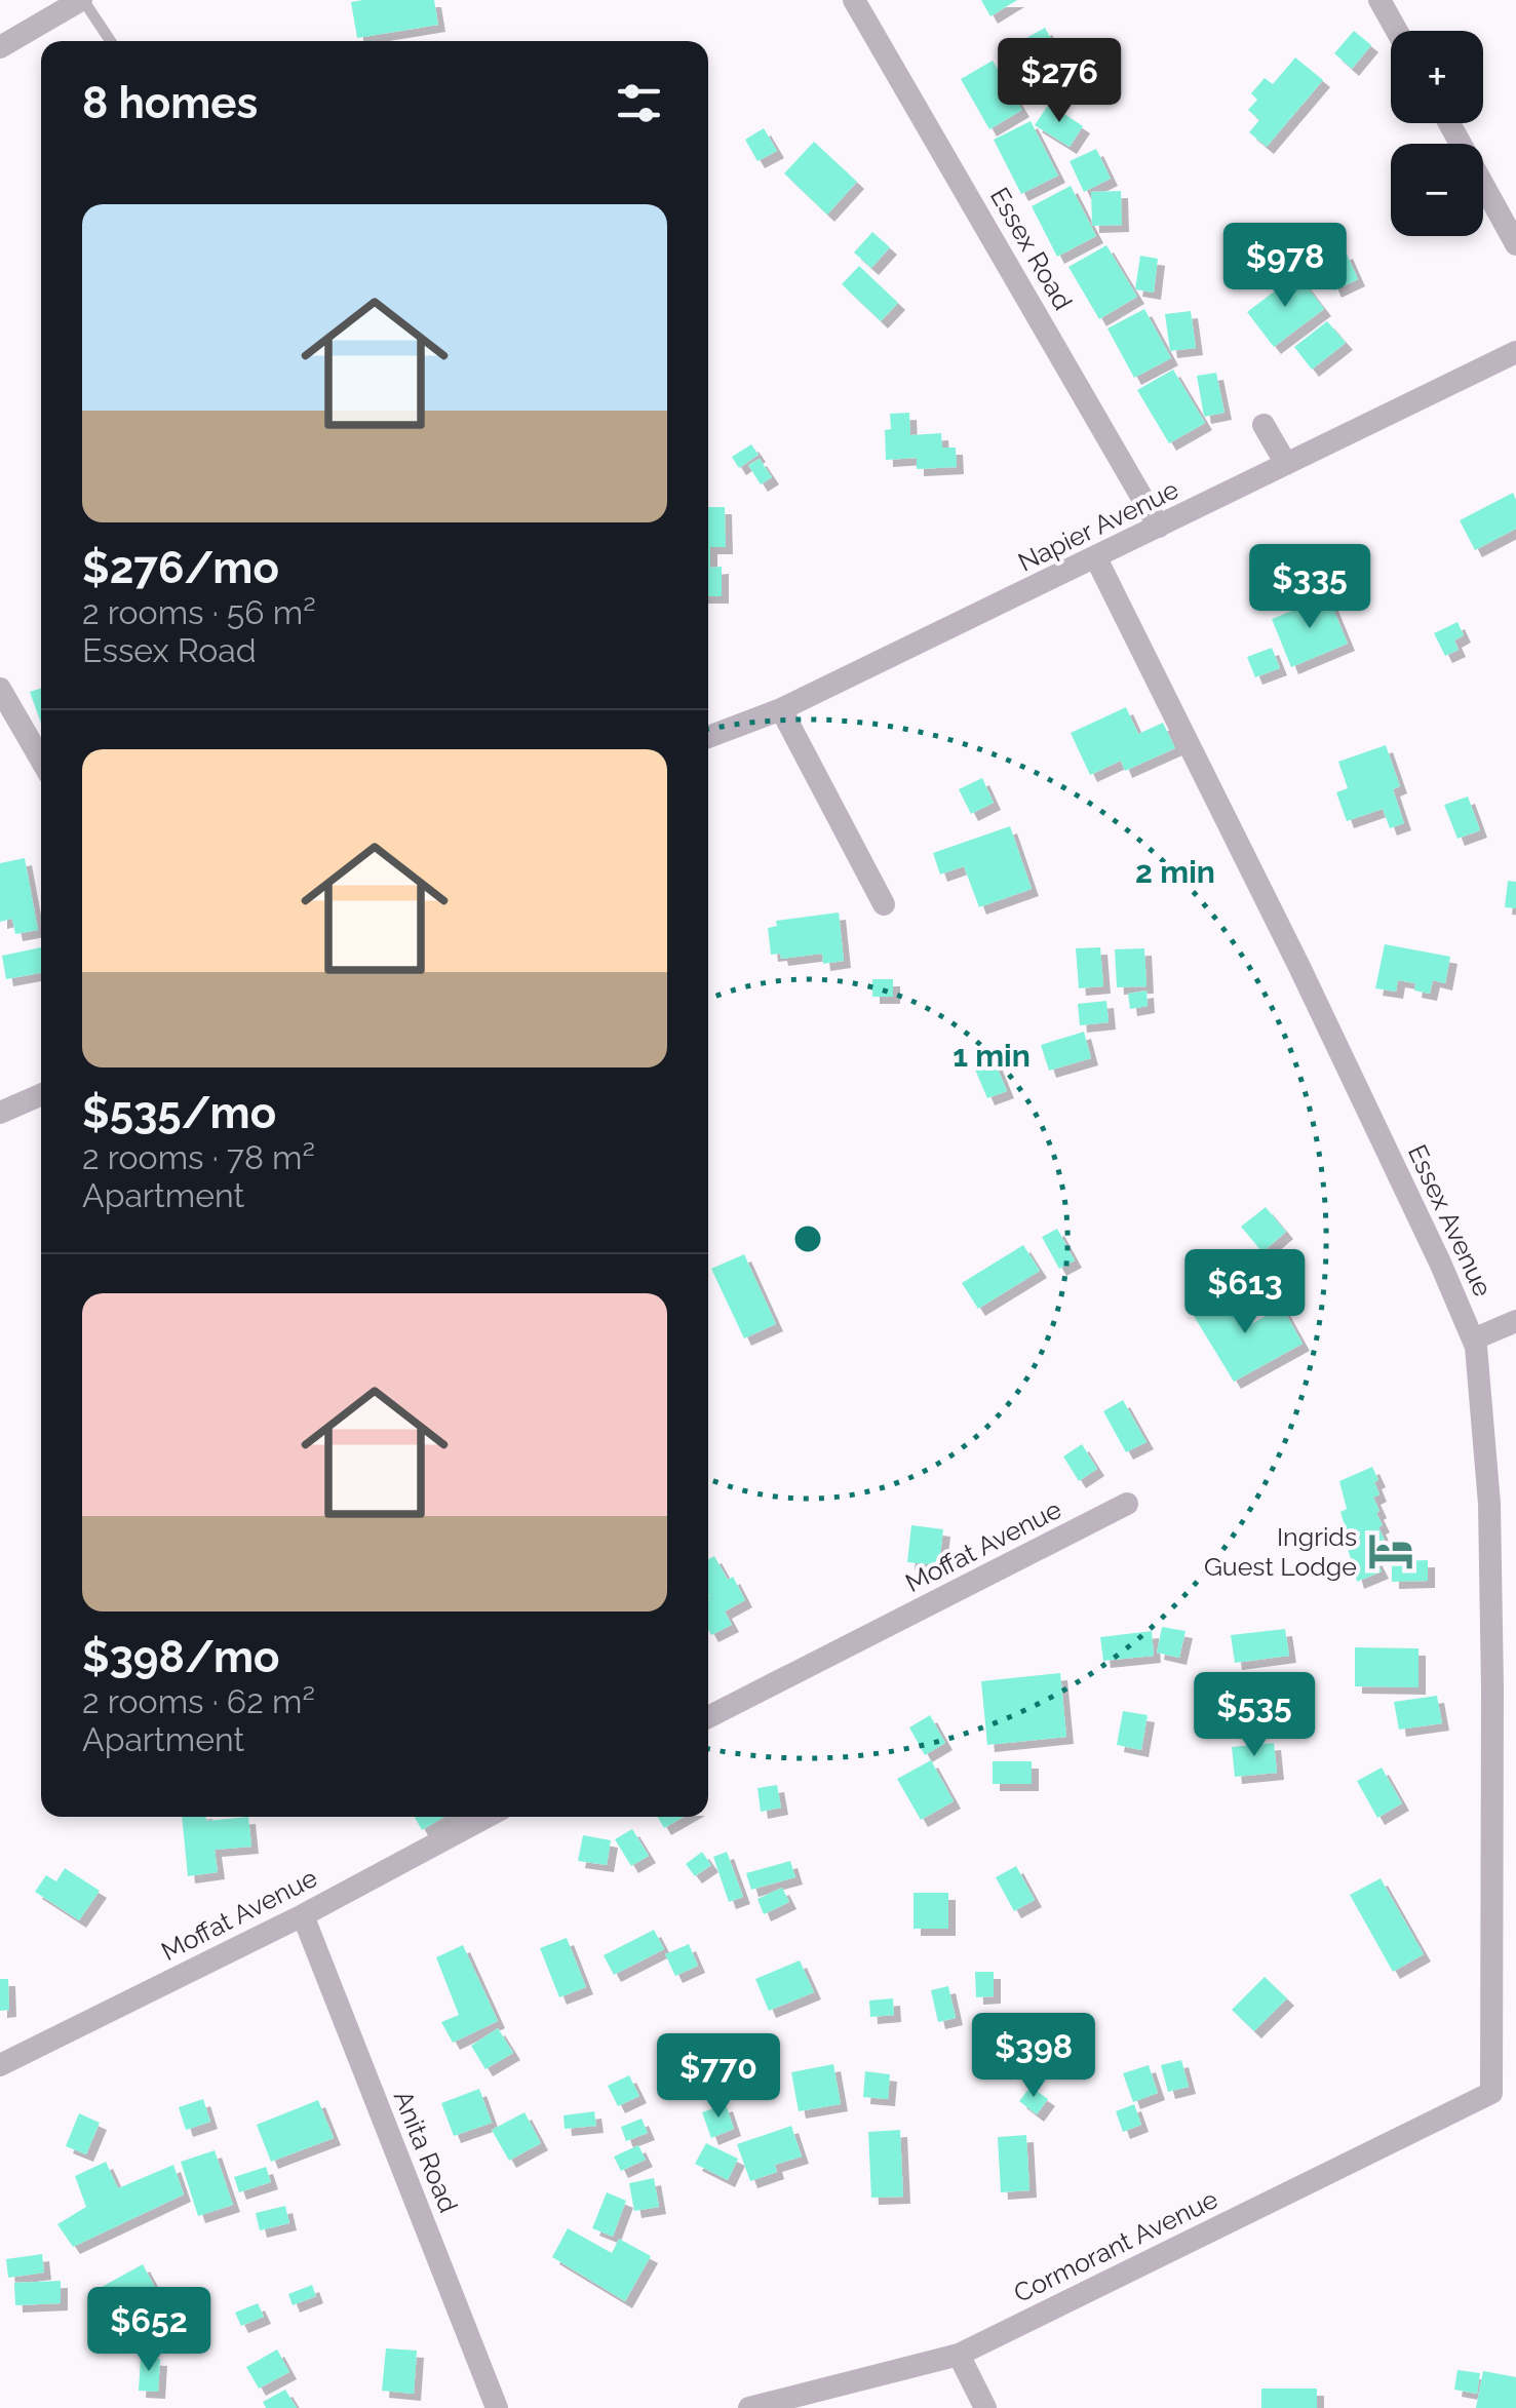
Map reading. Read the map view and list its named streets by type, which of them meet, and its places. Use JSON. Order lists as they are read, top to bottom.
{
  "streets": {
    "street": [
      "Essex Road",
      "Napier Avenue",
      "Essex Avenue",
      "Moffat Avenue",
      "Anita Road",
      "Cormorant Avenue"
    ]
  },
  "crossings": [
    ["Essex Road", "Napier Avenue"],
    ["Napier Avenue", "Essex Avenue"],
    ["Essex Avenue", "Cormorant Avenue"],
    ["Moffat Avenue", "Anita Road"]
  ],
  "places": {
    "hotel": ["Ingrids Guest Lodge"]
  },
  "page": {
    "map_buttons": ["+", "−"],
    "price": [
      "$276",
      "$978",
      "$335",
      "$613",
      "$535",
      "$398",
      "$770",
      "$652"
    ],
    "heading": "8 homes",
    "list": [
      {
        "name": "$276/mo",
        "note": "2 rooms · 56 m² · Essex Road"
      },
      {
        "name": "$535/mo",
        "note": "2 rooms · 78 m² · Apartment"
      },
      {
        "name": "$398/mo",
        "note": "2 rooms · 62 m² · Apartment"
      }
    ]
  },
  "rings": ["2 min", "1 min"]
}
